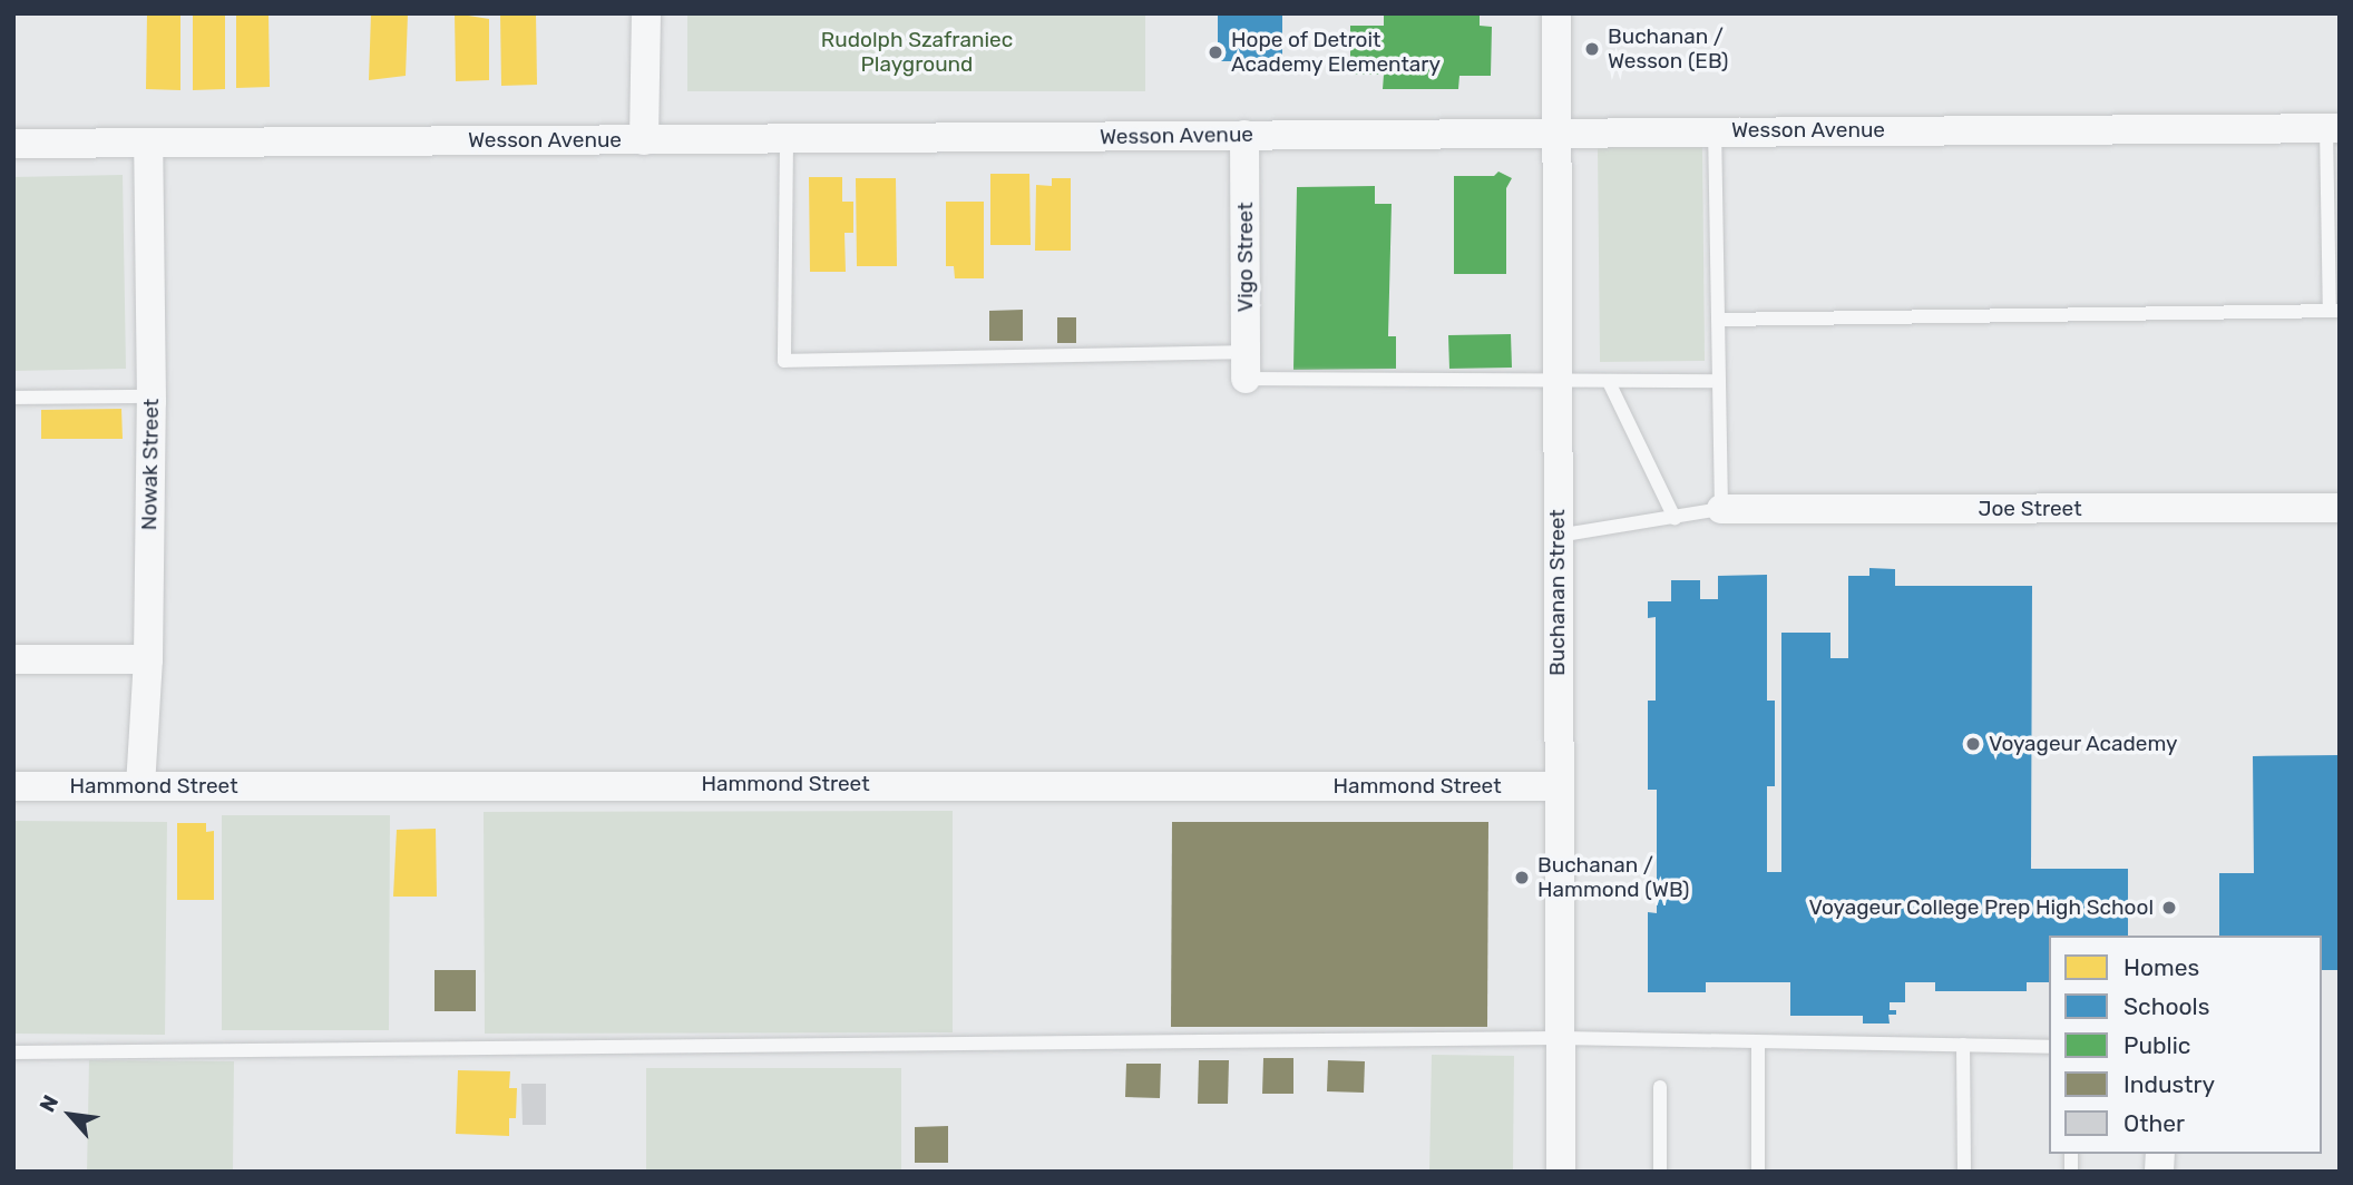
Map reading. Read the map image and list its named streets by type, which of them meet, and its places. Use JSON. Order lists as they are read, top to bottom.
{
  "streets": {
    "street": [
      "Wesson Avenue",
      "Vigo Street",
      "Nowak Street",
      "Joe Street",
      "Buchanan Street",
      "Hammond Street"
    ]
  },
  "crossings": [
    ["Wesson Avenue", "Vigo Street"],
    ["Wesson Avenue", "Nowak Street"],
    ["Wesson Avenue", "Buchanan Street"],
    ["Nowak Street", "Hammond Street"],
    ["Buchanan Street", "Hammond Street"]
  ],
  "parks": ["Rudolph Szafraniec Playground"],
  "places": [
    "Buchanan / Wesson (EB)",
    "Hope of Detroit Academy Elementary",
    "Voyageur Academy",
    "Buchanan / Hammond (WB)",
    "Voyageur College Prep High School"
  ],
  "legend": [
    "Homes",
    "Schools",
    "Public",
    "Industry",
    "Other"
  ],
  "north": "top left"
}
